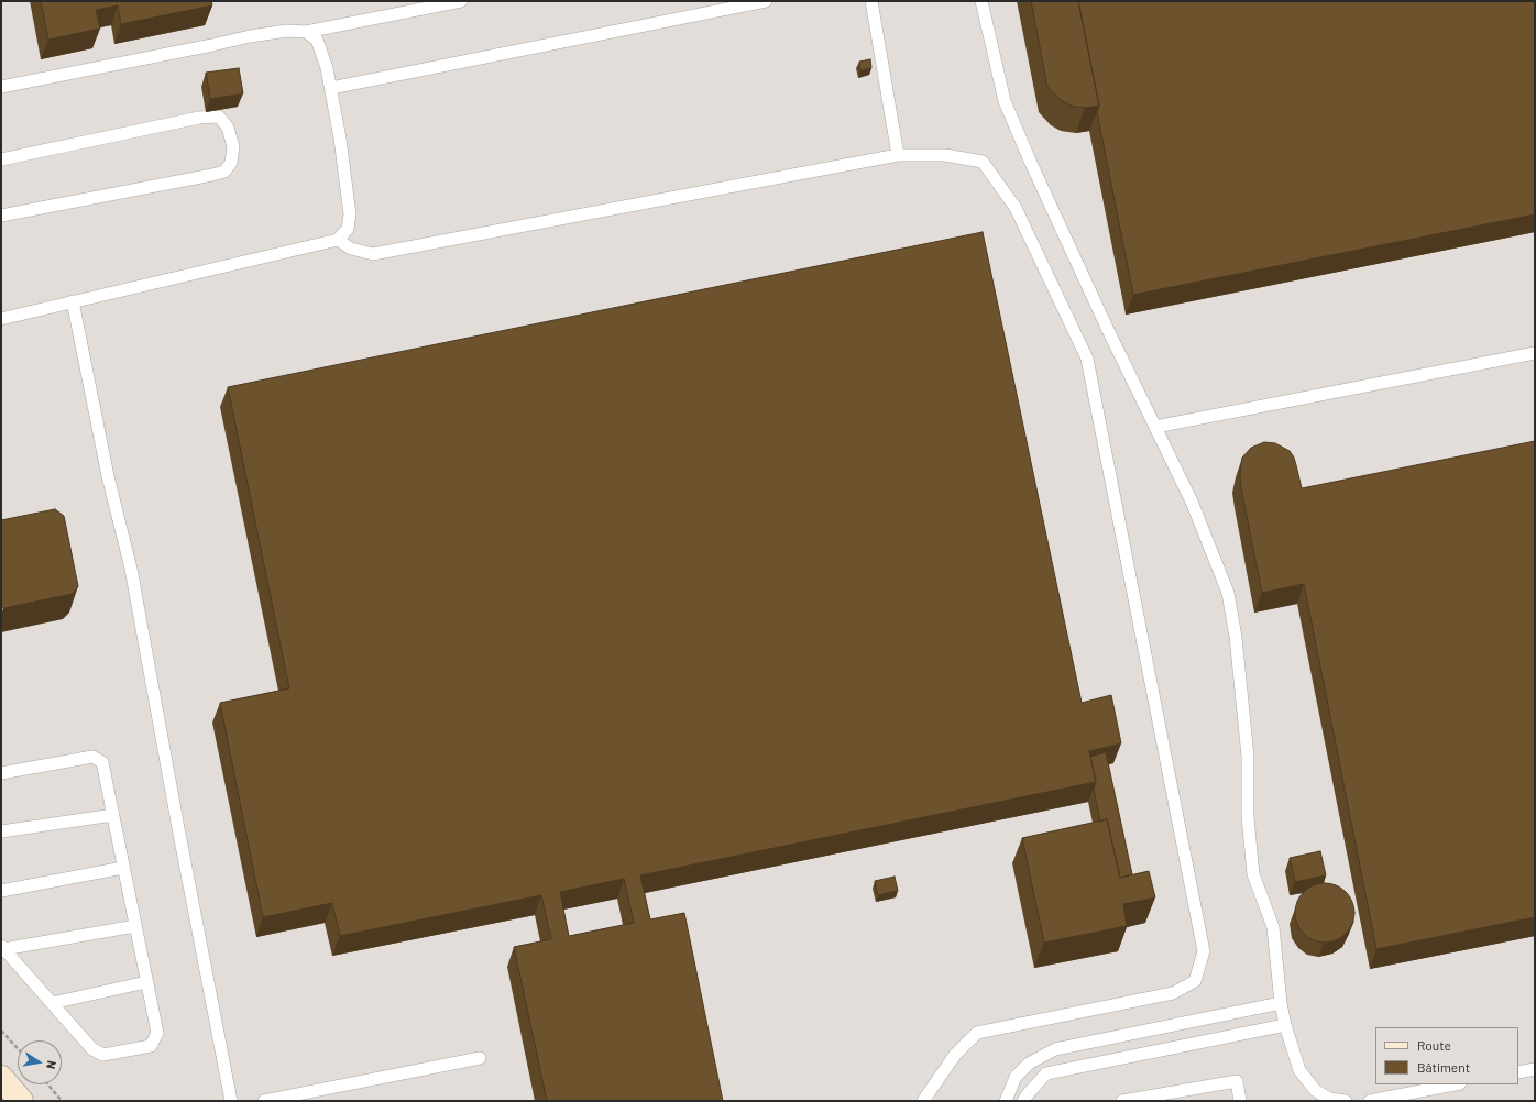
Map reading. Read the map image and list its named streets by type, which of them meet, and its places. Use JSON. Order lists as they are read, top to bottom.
{
  "legend": ["Route", "Bâtiment"],
  "north": "right"
}
